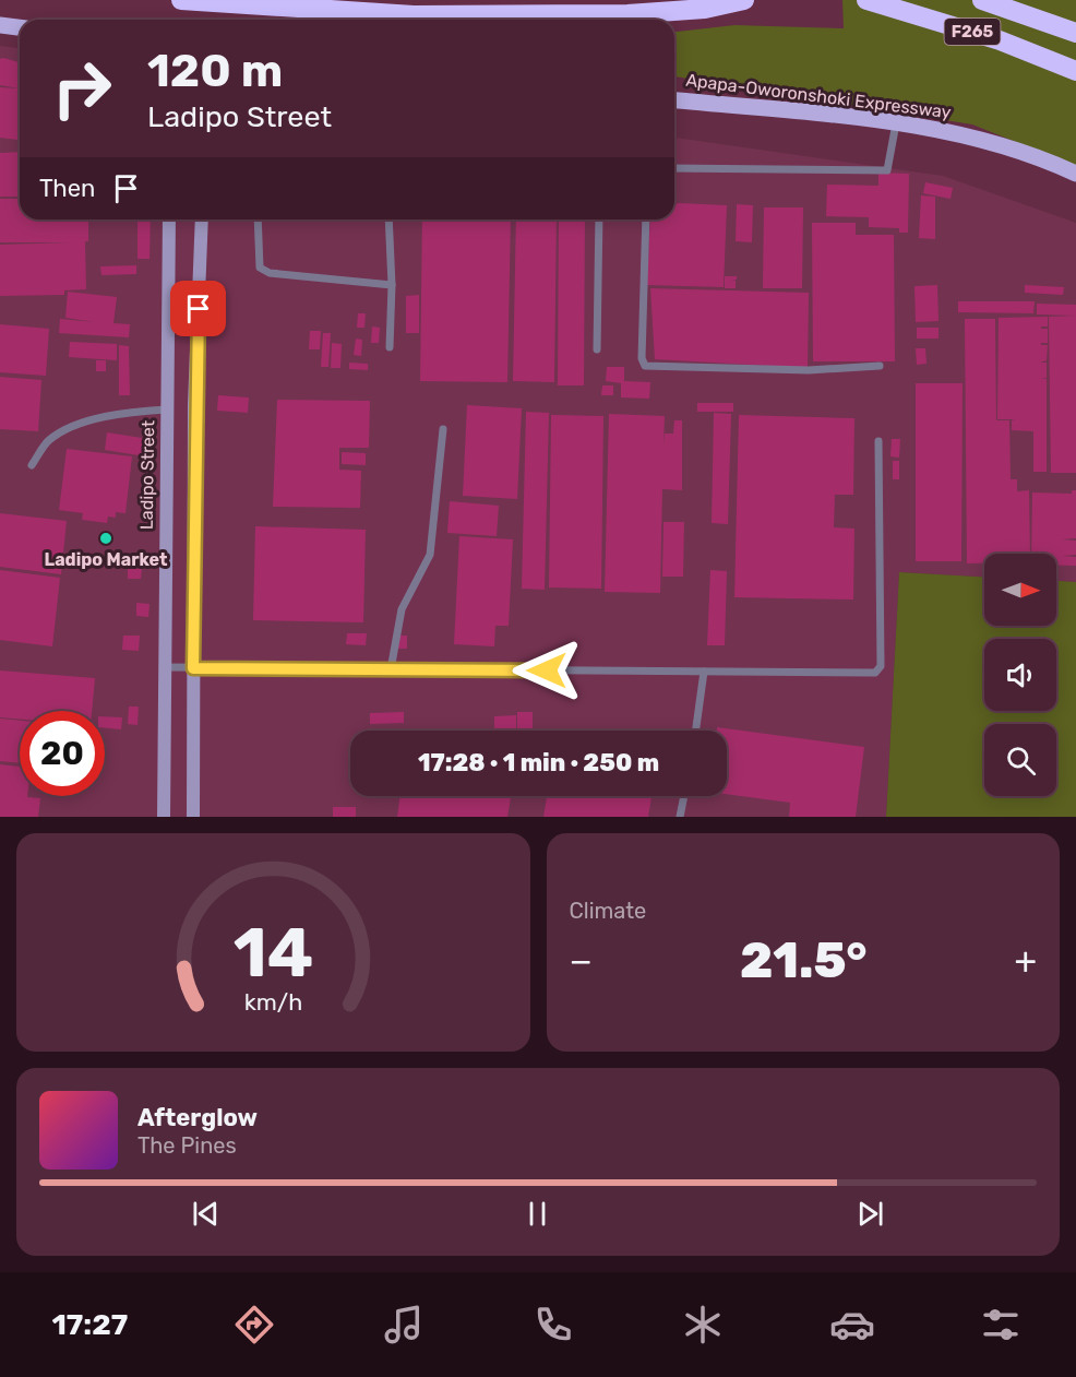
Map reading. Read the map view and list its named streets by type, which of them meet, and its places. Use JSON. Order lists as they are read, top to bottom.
{
  "streets": {
    "highway": ["F265"],
    "main road": ["Apapa-Oworonshoki Expressway", "Ladipo Street"]
  },
  "places": ["Ladipo Market"],
  "north": "right",
  "page": {
    "turn": ["120 m", "Ladipo Street"],
    "then": "Then",
    "limit": "20",
    "trip": "17:28 · 1 min · 250 m",
    "tile": "Climate",
    "heat": ["−", "21.5°", "+"],
    "song": ["Afterglow", "The Pines"],
    "tabs": "17:27",
    "gauge": ["14", "km/h"]
  }
}
